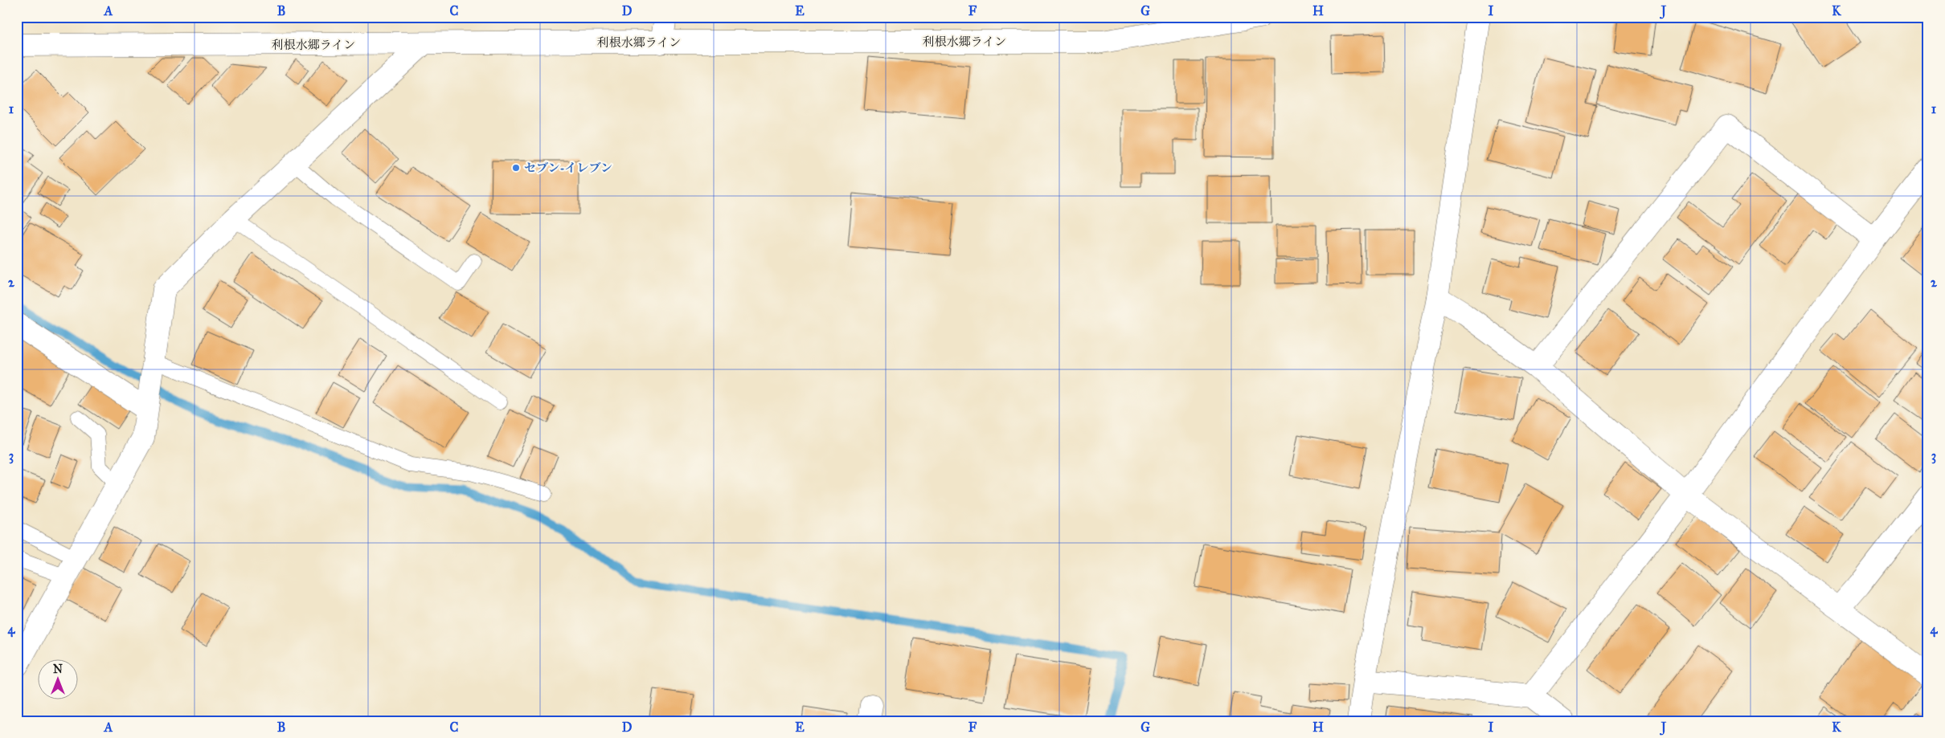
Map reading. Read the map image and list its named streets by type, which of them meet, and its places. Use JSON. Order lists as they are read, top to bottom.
{
  "streets": {
    "main road": ["利根水郷ライン"]
  },
  "places": ["セブン-イレブン"],
  "north": "top",
  "grid": {
    "columns": [
      "A",
      "B",
      "C",
      "D",
      "E",
      "F",
      "G",
      "H",
      "I",
      "J",
      "K"
    ],
    "rows": [
      "1",
      "2",
      "3",
      "4"
    ]
  }
}
